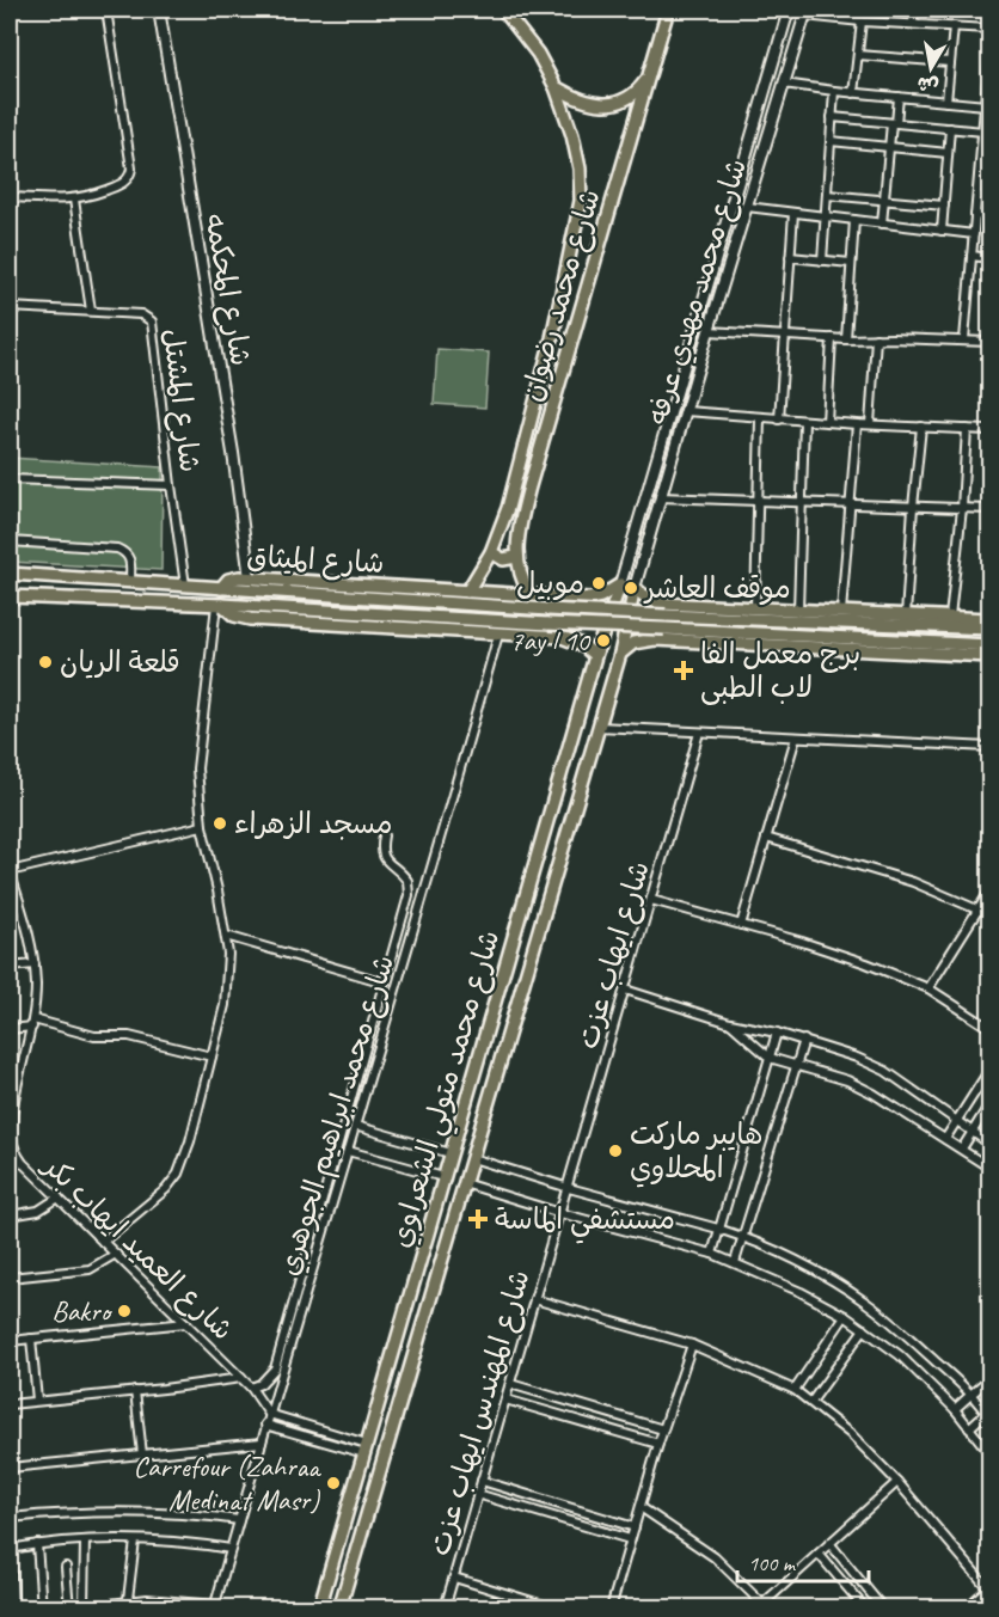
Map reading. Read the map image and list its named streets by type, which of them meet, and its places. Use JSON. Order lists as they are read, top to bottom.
{
  "streets": {
    "main road": ["شارع محمد رضوان", "شارع الميثاق", "شارع محمد متولي الشعراوي"],
    "street": [
      "شارع المحكمه",
      "شارع محمد مهدي عرفه",
      "شارع المشتل",
      "شارع ايهاب عزت",
      "شارع محمد ابراهيم الجوهري",
      "شارع العميد ايهاب بكر",
      "شارع المهندس ايهاب عزت"
    ]
  },
  "crossings": [
    ["شارع المحكمه", "شارع الميثاق"],
    ["شارع محمد مهدي عرفه", "شارع الميثاق"],
    ["شارع محمد مهدي عرفه", "شارع محمد متولي الشعراوي"],
    ["شارع محمد رضوان", "شارع الميثاق"],
    ["شارع المشتل", "شارع الميثاق"],
    ["شارع الميثاق", "شارع محمد متولي الشعراوي"],
    ["شارع الميثاق", "شارع محمد ابراهيم الجوهري"],
    ["شارع ايهاب عزت", "شارع المهندس ايهاب عزت"],
    ["شارع محمد ابراهيم الجوهري", "شارع العميد ايهاب بكر"]
  ],
  "places": {
    "other": [
      "موبيل",
      "موقف العاشر",
      "7ay l 10",
      "قلعة الريان",
      "مسجد الزهراء",
      "هايبر ماركت المحلاوي",
      "Bakro",
      "Carrefour (Zahraa Medinat Masr)"
    ],
    "health": ["برج معمل الفا لاب الطبى", "مستشفي الماسة"]
  },
  "scale_bar": "100 m",
  "north": "bottom"
}
